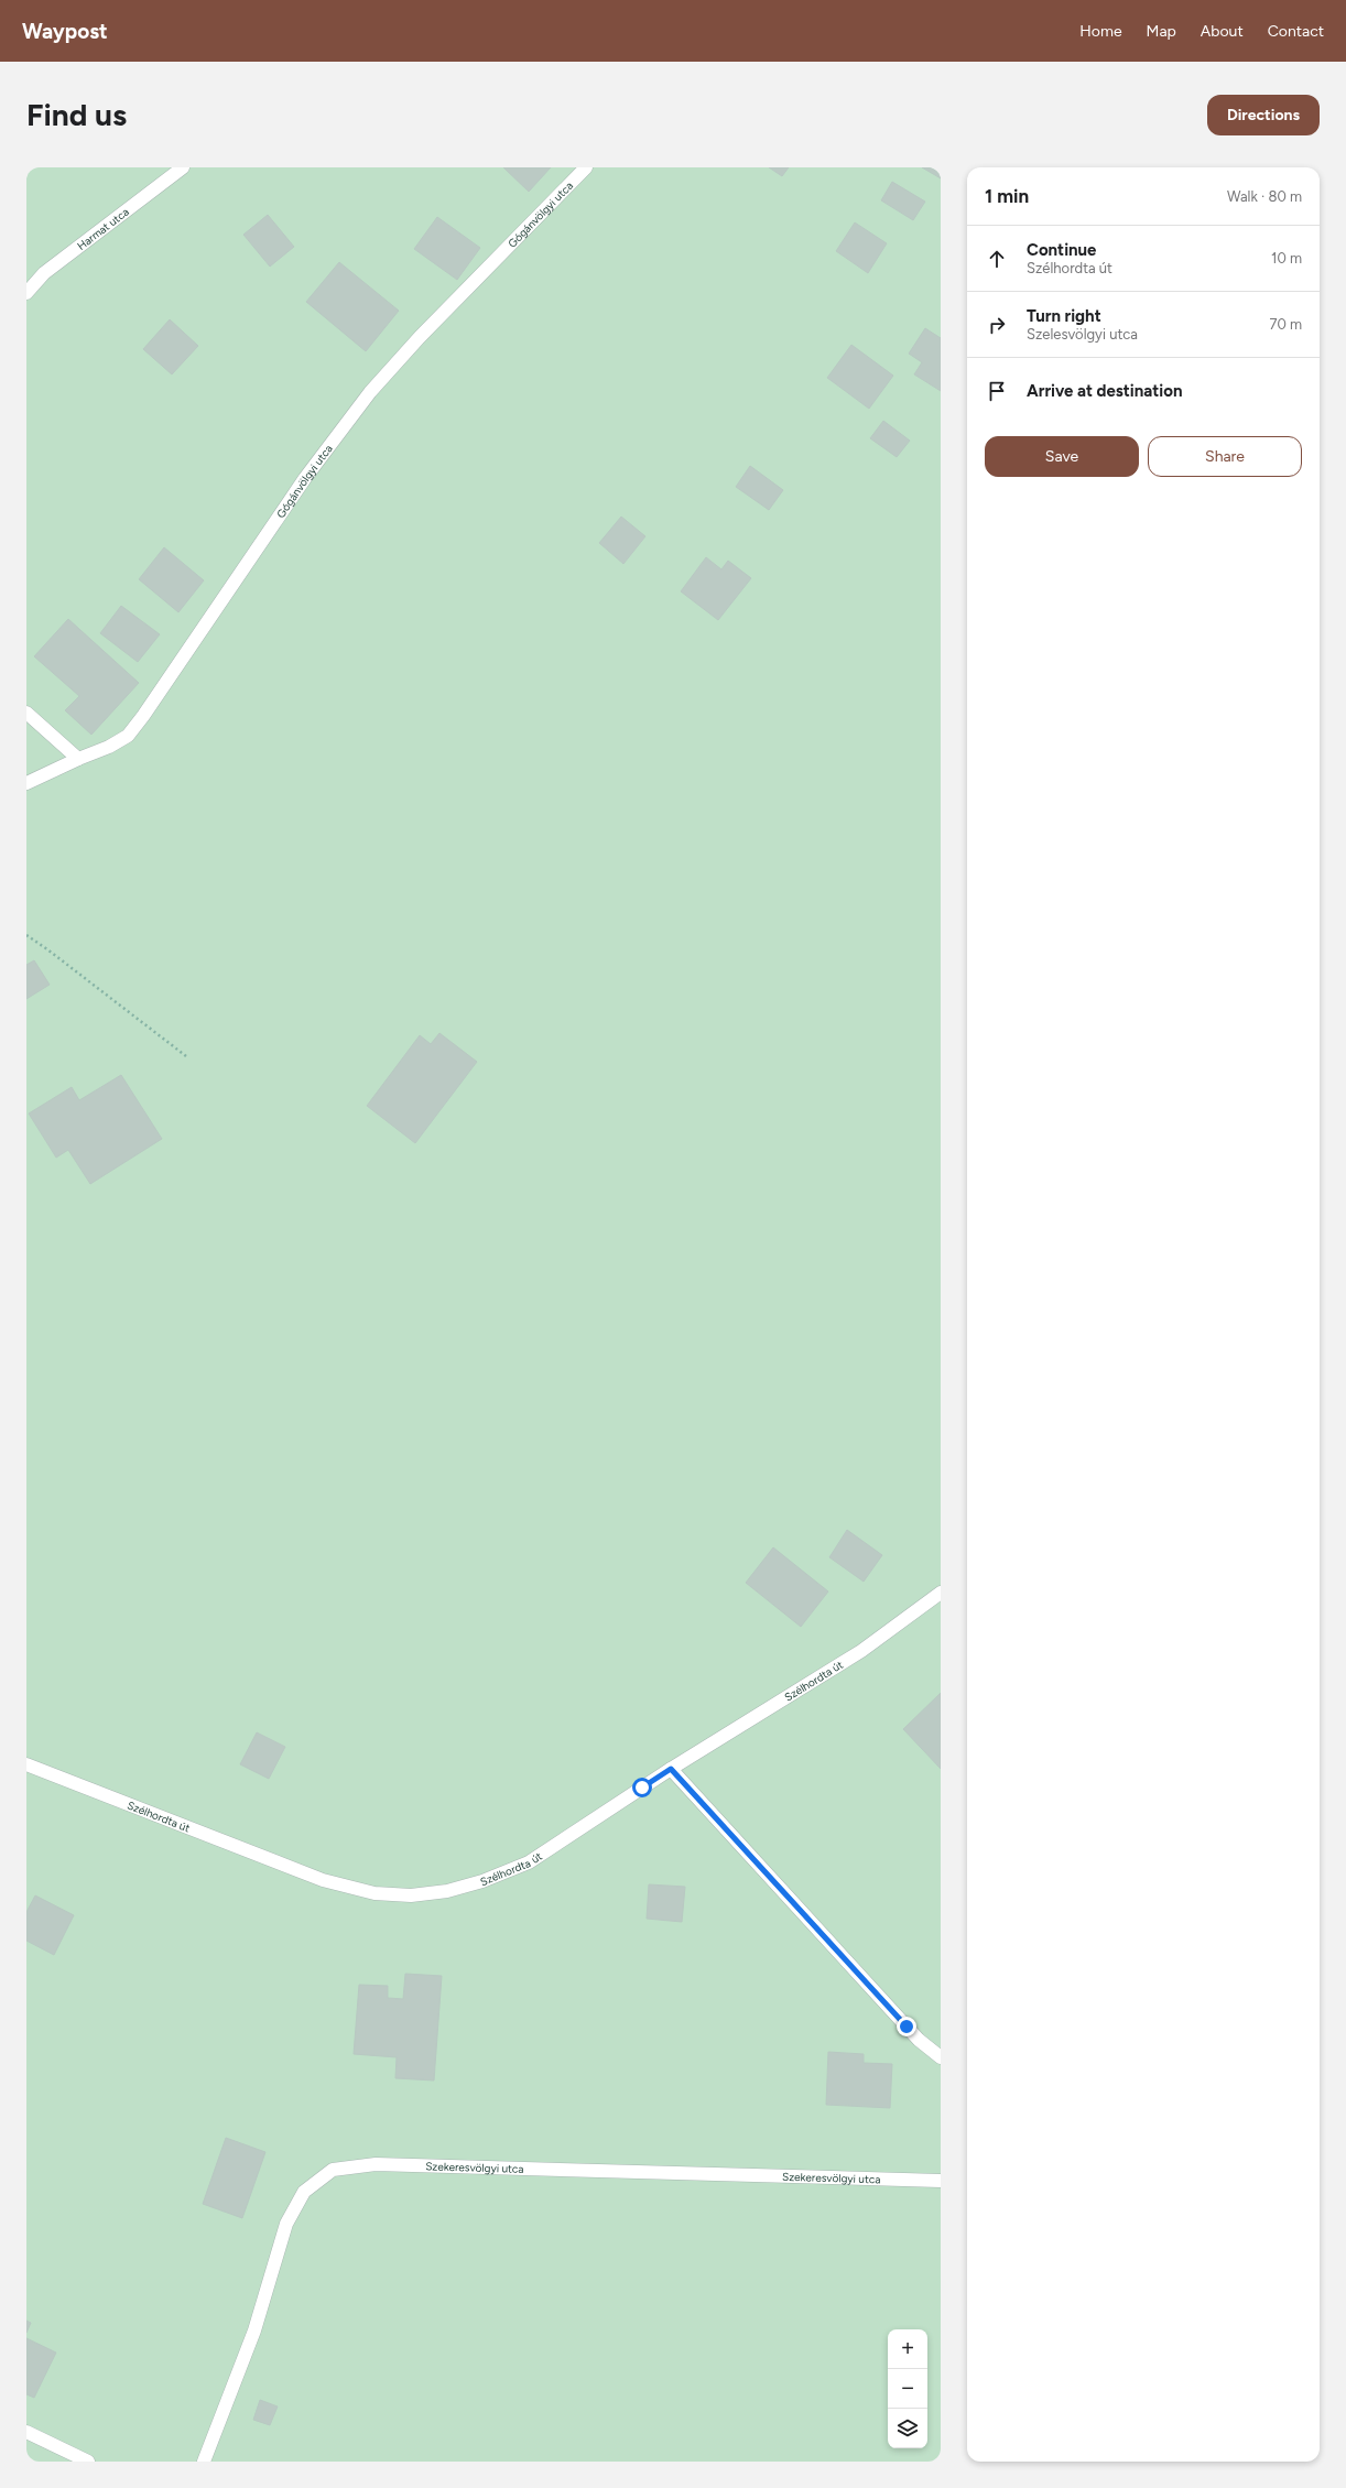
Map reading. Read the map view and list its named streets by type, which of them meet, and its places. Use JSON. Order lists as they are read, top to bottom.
{
  "streets": {
    "street": [
      "Gógánvölgyi utca",
      "Harmat utca",
      "Szélhordta út",
      "Szekeresvölgyi utca"
    ]
  },
  "page": {
    "header": "Waypost",
    "nav": [
      "Home",
      "Map",
      "About",
      "Contact"
    ],
    "buttons": [
      "Directions",
      ["Save", "Share"]
    ],
    "title": "Find us",
    "heading": ["1 min", "Walk · 80 m"],
    "list": [
      ["Continue", "Szélhordta út", "10 m"],
      ["Turn right", "Szelesvölgyi utca", "70 m"],
      "Arrive at destination"
    ],
    "map_buttons": ["+", "−"]
  }
}
